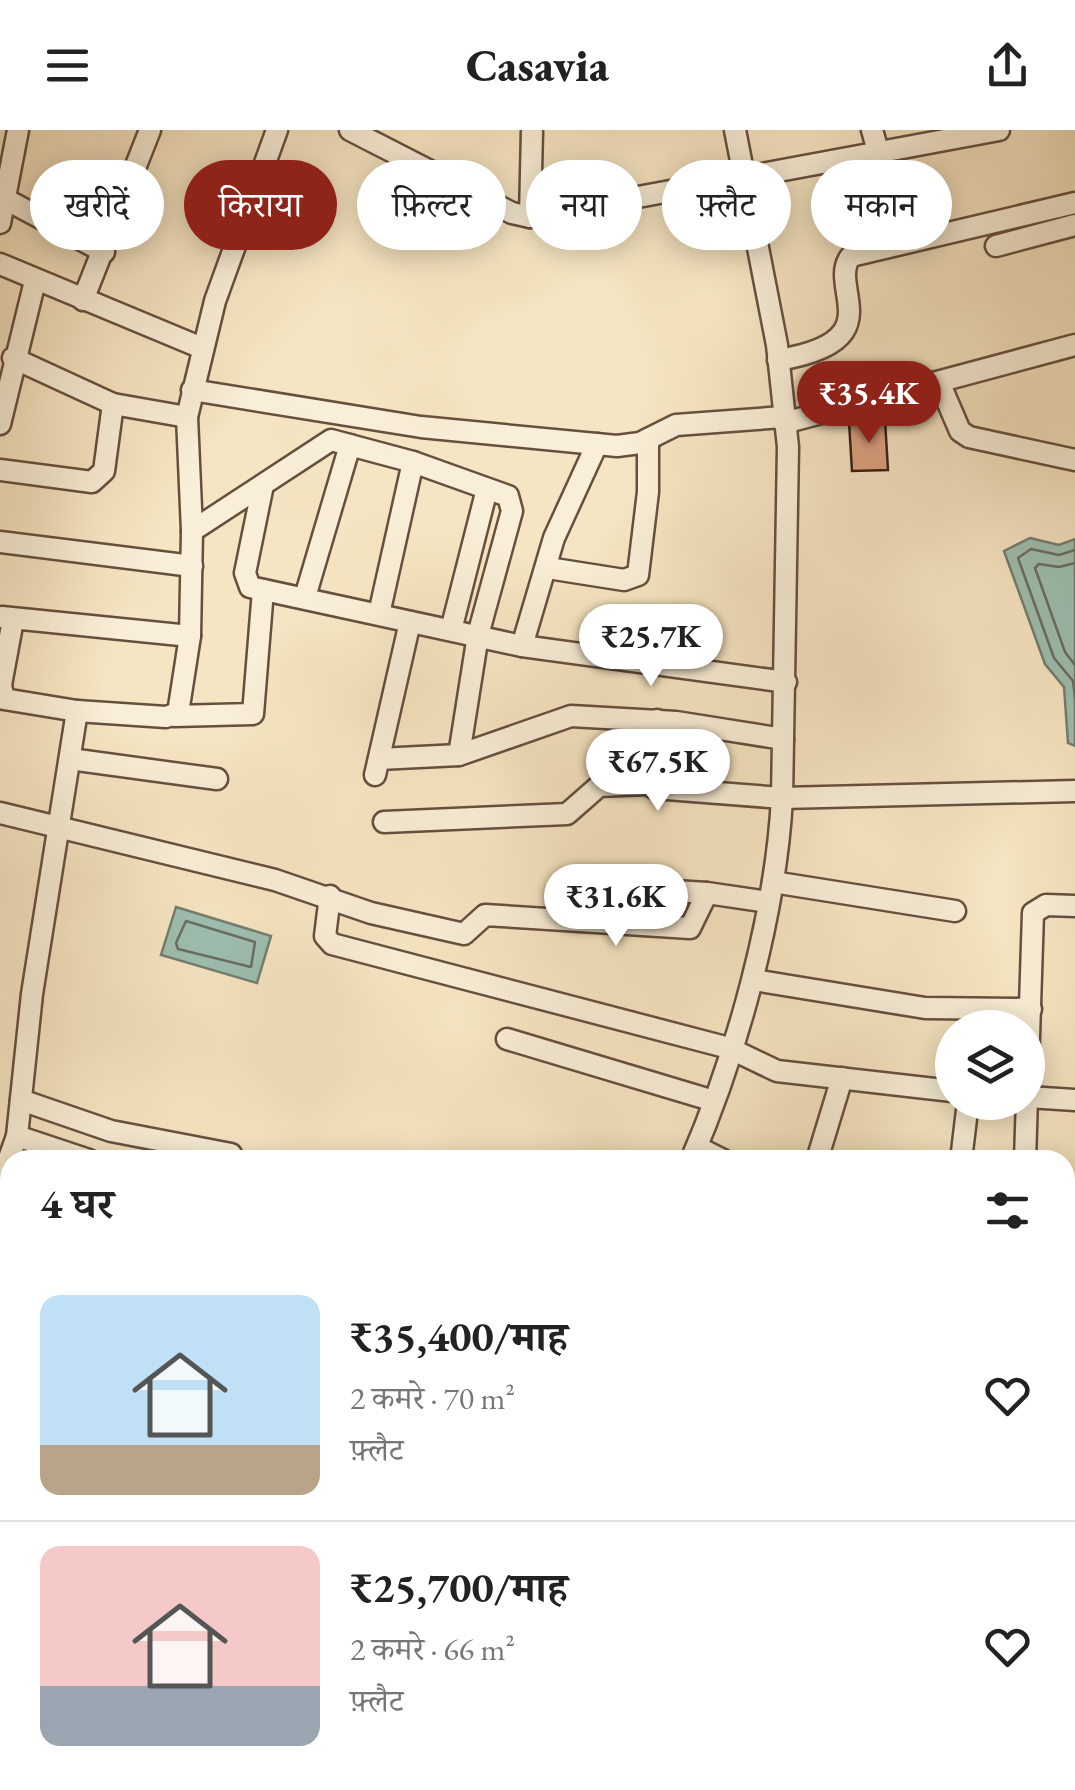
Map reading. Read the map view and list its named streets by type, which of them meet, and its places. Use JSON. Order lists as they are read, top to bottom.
{
  "page": {
    "header": "Casavia",
    "chip": [
      "खरीदें",
      "किराया",
      "फ़िल्टर",
      "नया",
      "फ़्लैट",
      "मकान"
    ],
    "price": [
      "₹35.4K",
      "₹25.7K",
      "₹67.5K",
      "₹31.6K"
    ],
    "heading": "4 घर",
    "list": [
      {
        "name": "₹35,400/माह",
        "note": "2 कमरे · 70 m² · फ़्लैट"
      },
      {
        "name": "₹25,700/माह",
        "note": "2 कमरे · 66 m² · फ़्लैट"
      }
    ]
  }
}
